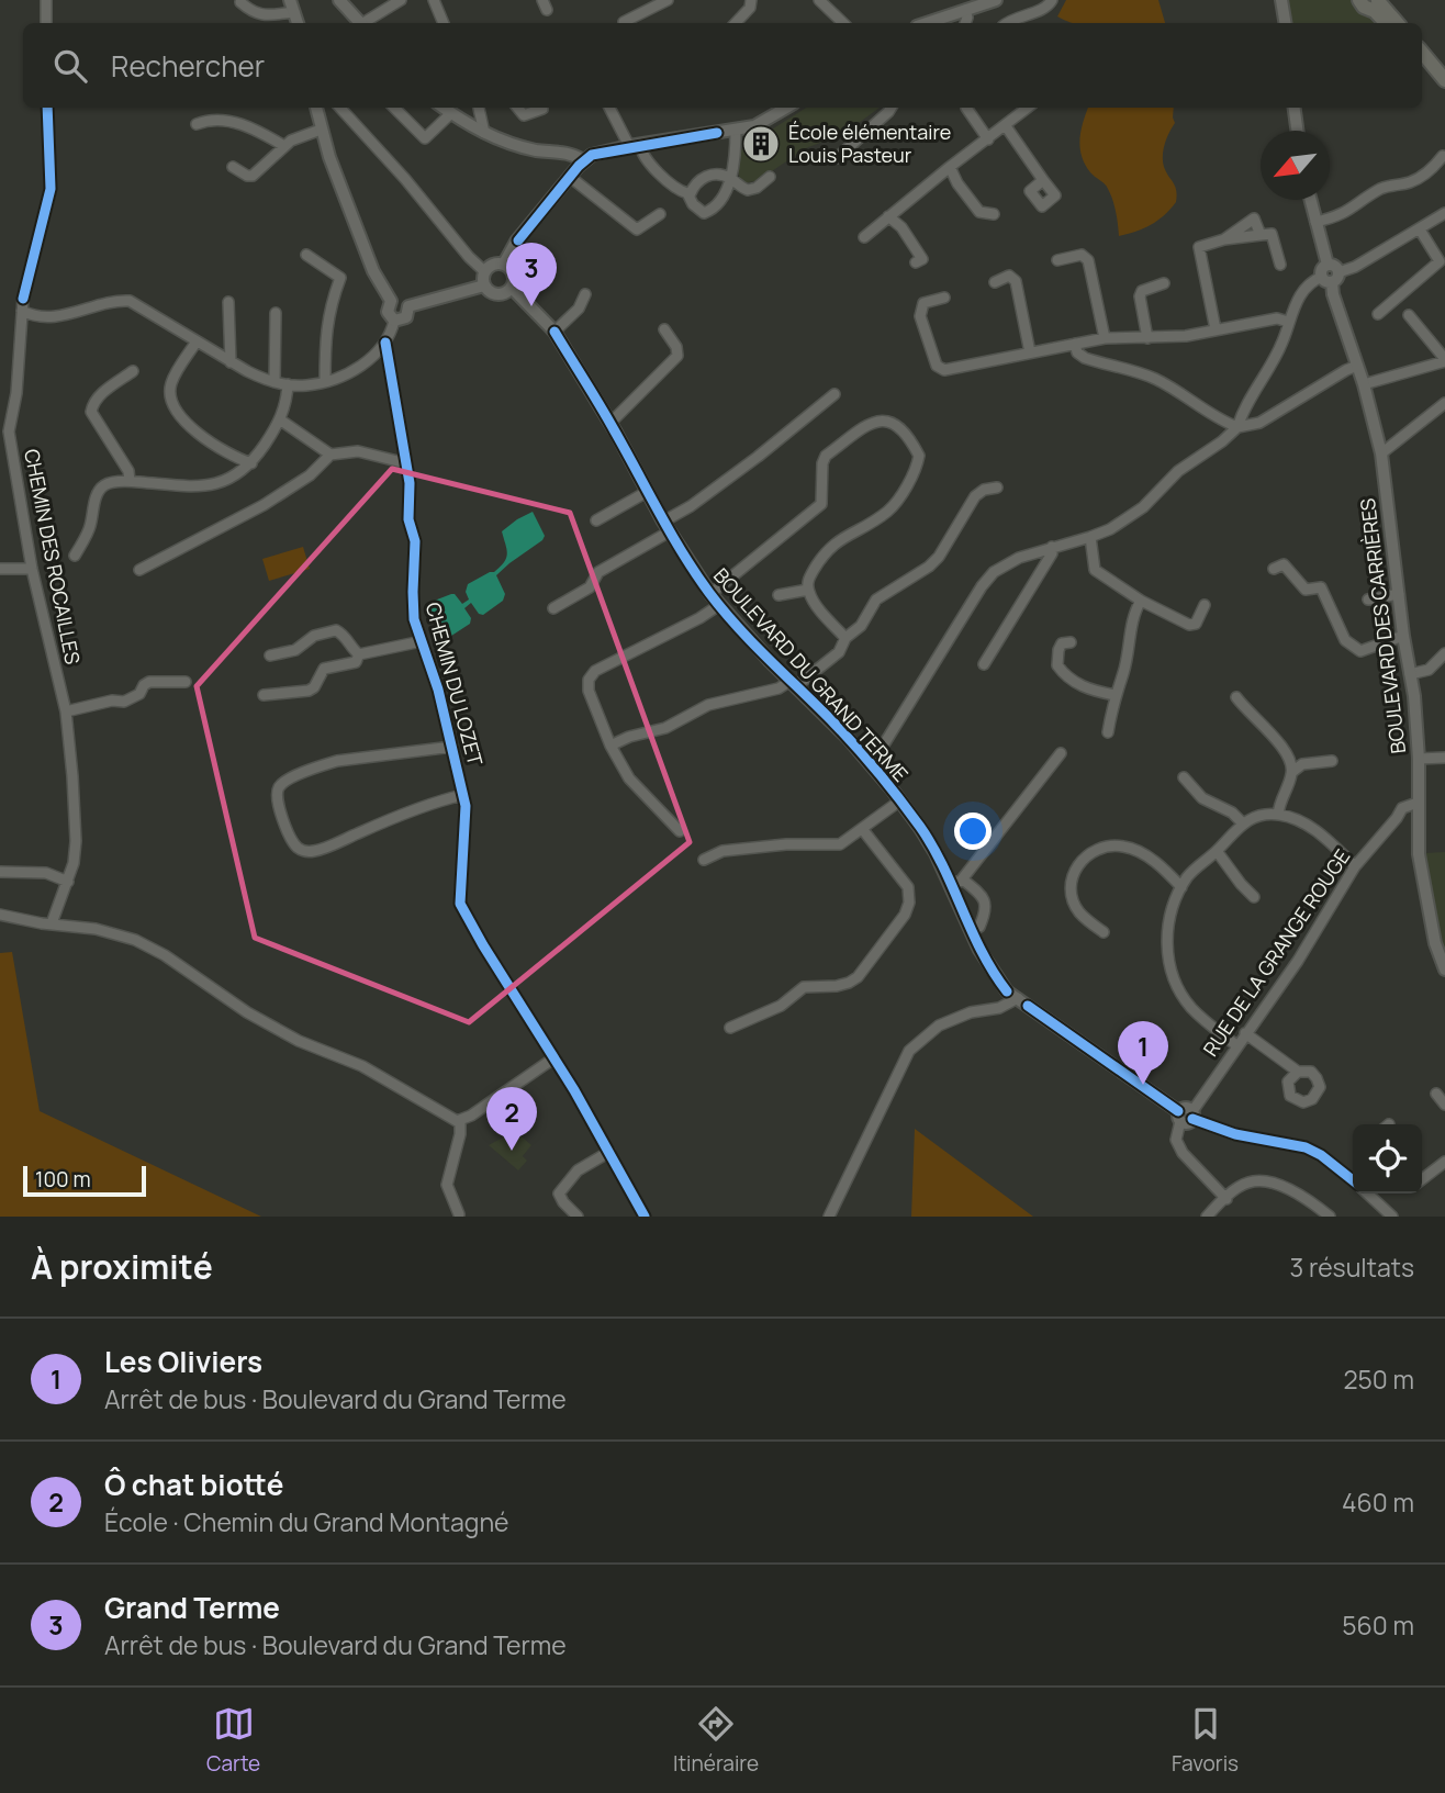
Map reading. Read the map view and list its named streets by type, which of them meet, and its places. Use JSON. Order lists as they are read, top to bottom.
{
  "streets": {
    "street": [
      "CHEMIN DES ROCAILLES",
      "BOULEVARD DES CARRIÈRES",
      "BOULEVARD DU GRAND TERME",
      "CHEMIN DU LOZET",
      "RUE DE LA GRANGE ROUGE"
    ]
  },
  "crossings": [
    ["BOULEVARD DES CARRIÈRES", "RUE DE LA GRANGE ROUGE"],
    ["BOULEVARD DU GRAND TERME", "RUE DE LA GRANGE ROUGE"]
  ],
  "places": {
    "building": ["École élémentaire Louis Pasteur"]
  },
  "scale_bar": "100 m",
  "north": "bottom left",
  "page": {
    "search": "Rechercher",
    "pins": ["3", "1", "2"],
    "scale": "100 m",
    "heading": ["À proximité", "3 résultats"],
    "list": [
      {
        "mark": "1",
        "name": "Les Oliviers",
        "note": "Arrêt de bus · Boulevard du Grand Terme",
        "value": "250 m"
      },
      {
        "mark": "2",
        "name": "Ô chat biotté",
        "note": "École · Chemin du Grand Montagné",
        "value": "460 m"
      },
      {
        "mark": "3",
        "name": "Grand Terme",
        "note": "Arrêt de bus · Boulevard du Grand Terme",
        "value": "560 m"
      }
    ],
    "nav": ["Carte", "Itinéraire", "Favoris"]
  }
}
